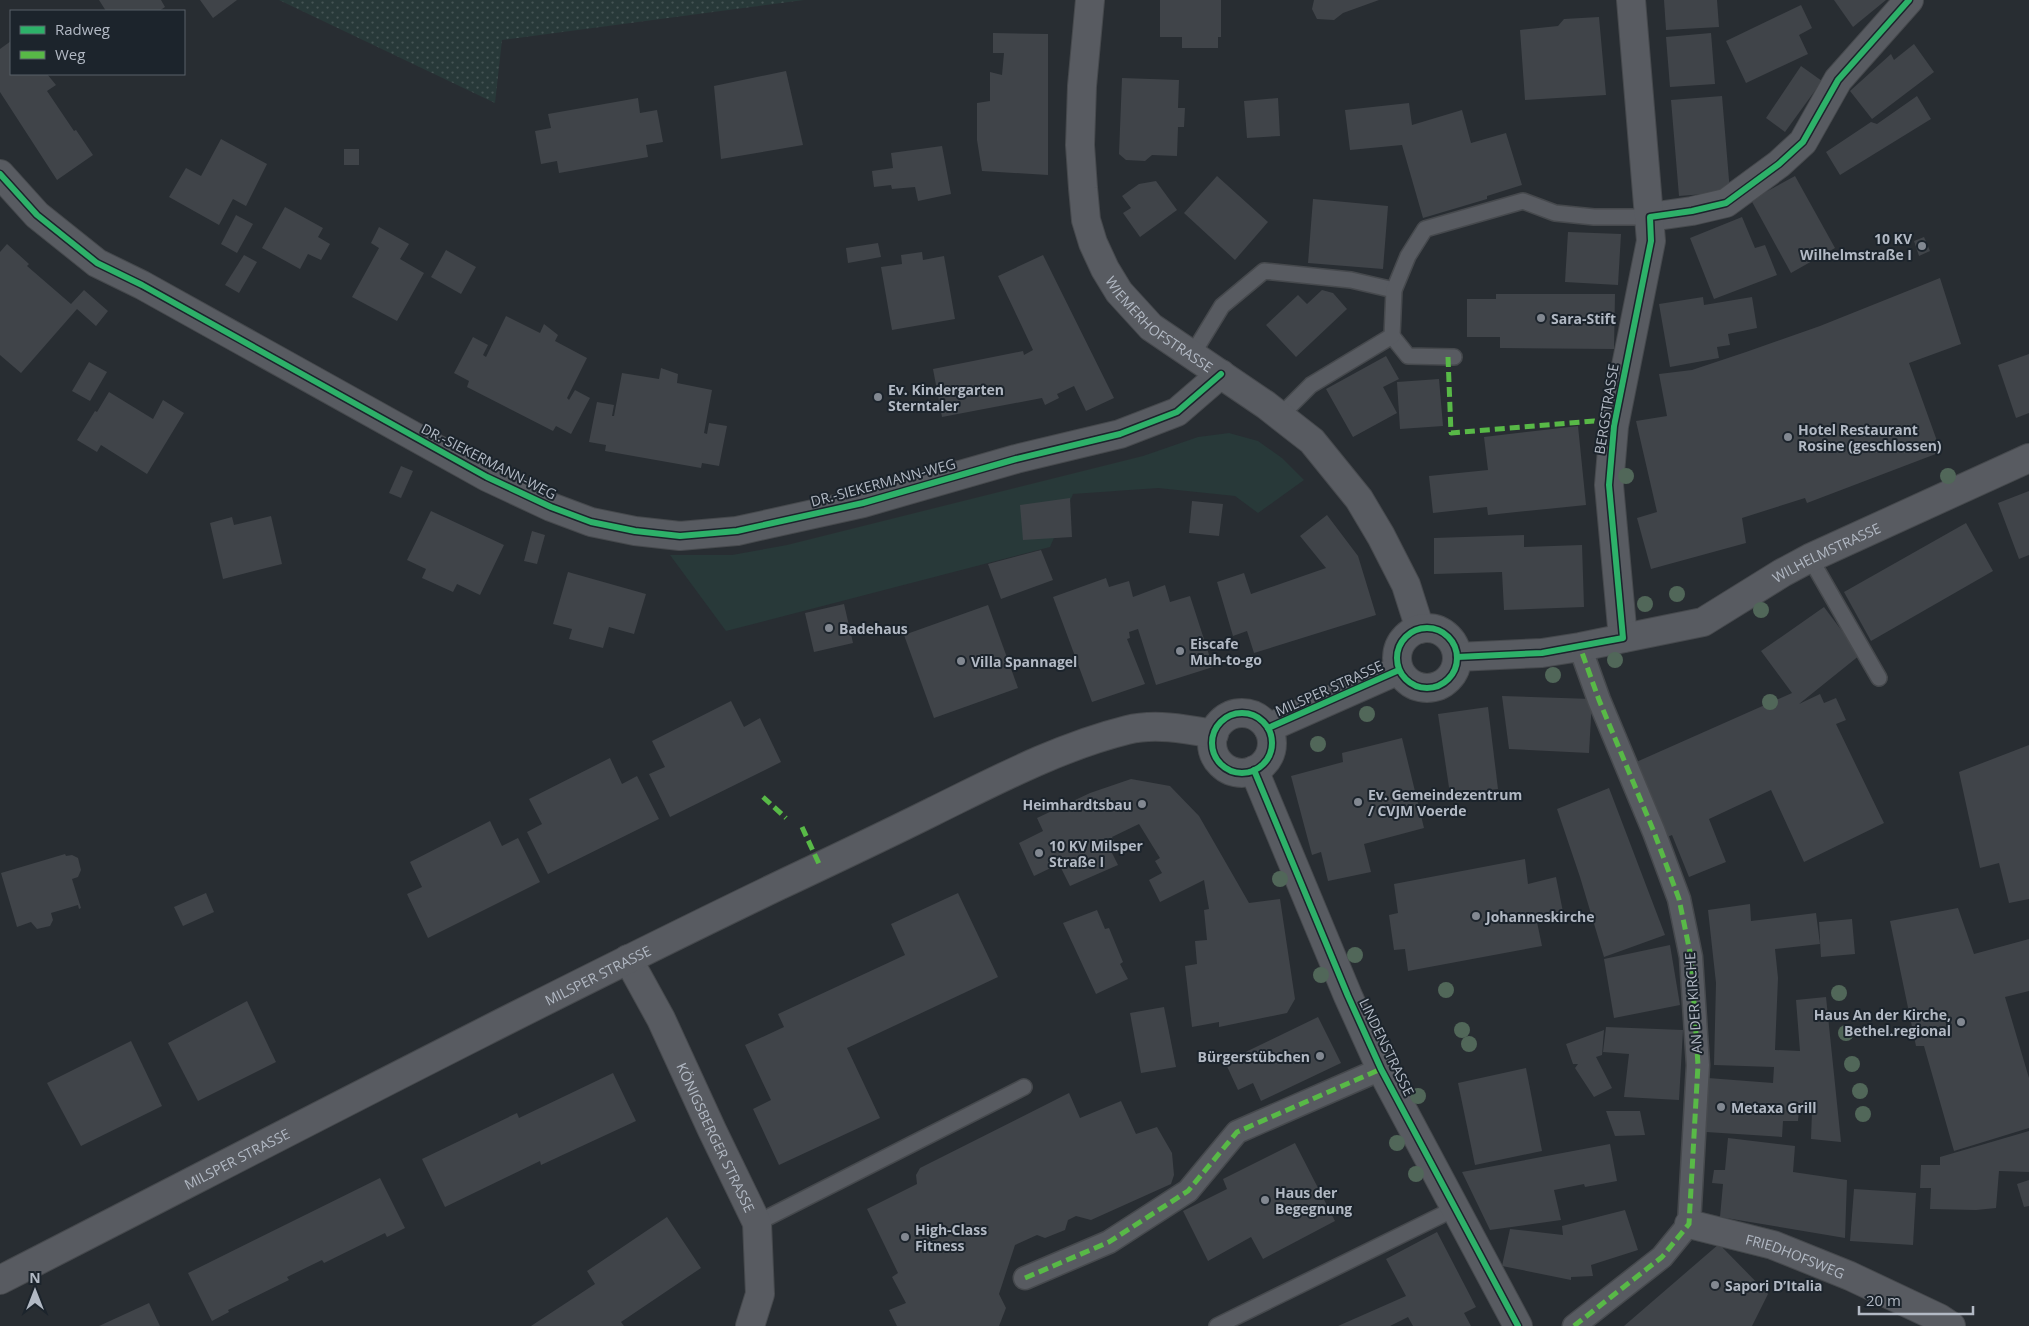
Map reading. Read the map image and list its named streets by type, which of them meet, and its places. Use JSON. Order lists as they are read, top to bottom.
{
  "streets": {
    "street": [
      "WIEMERHOFSTRASSE",
      "BERGSTRASSE",
      "DR.-SIEKERMANN-WEG",
      "WILHELMSTRASSE",
      "MILSPER STRASSE",
      "AN DER KIRCHE",
      "LINDENSTRASSE",
      "KÖNIGSBERGER STRASSE",
      "FRIEDHOFSWEG"
    ]
  },
  "crossings": [
    ["WIEMERHOFSTRASSE", "DR.-SIEKERMANN-WEG"],
    ["WIEMERHOFSTRASSE", "MILSPER STRASSE"],
    ["BERGSTRASSE", "WILHELMSTRASSE"],
    ["MILSPER STRASSE", "LINDENSTRASSE"],
    ["MILSPER STRASSE", "KÖNIGSBERGER STRASSE"],
    ["AN DER KIRCHE", "FRIEDHOFSWEG"]
  ],
  "places": [
    "10 KV Wilhelmstraße I",
    "Sara-Stift",
    "Ev. Kindergarten Sterntaler",
    "Hotel Restaurant Rosine (geschlossen)",
    "Badehaus",
    "Eiscafe Muh-to-go",
    "Villa Spannagel",
    "Ev. Gemeindezentrum / CVJM Voerde",
    "Heimhardtsbau",
    "10 KV Milsper Straße I",
    "Johanneskirche",
    "Haus An der Kirche, Bethel.regional",
    "Bürgerstübchen",
    "Metaxa Grill",
    "Haus der Begegnung",
    "High-Class Fitness",
    "Sapori D’Italia"
  ],
  "legend": ["Radweg", "Weg"],
  "scale_bar": "20 m",
  "north": "top"
}
